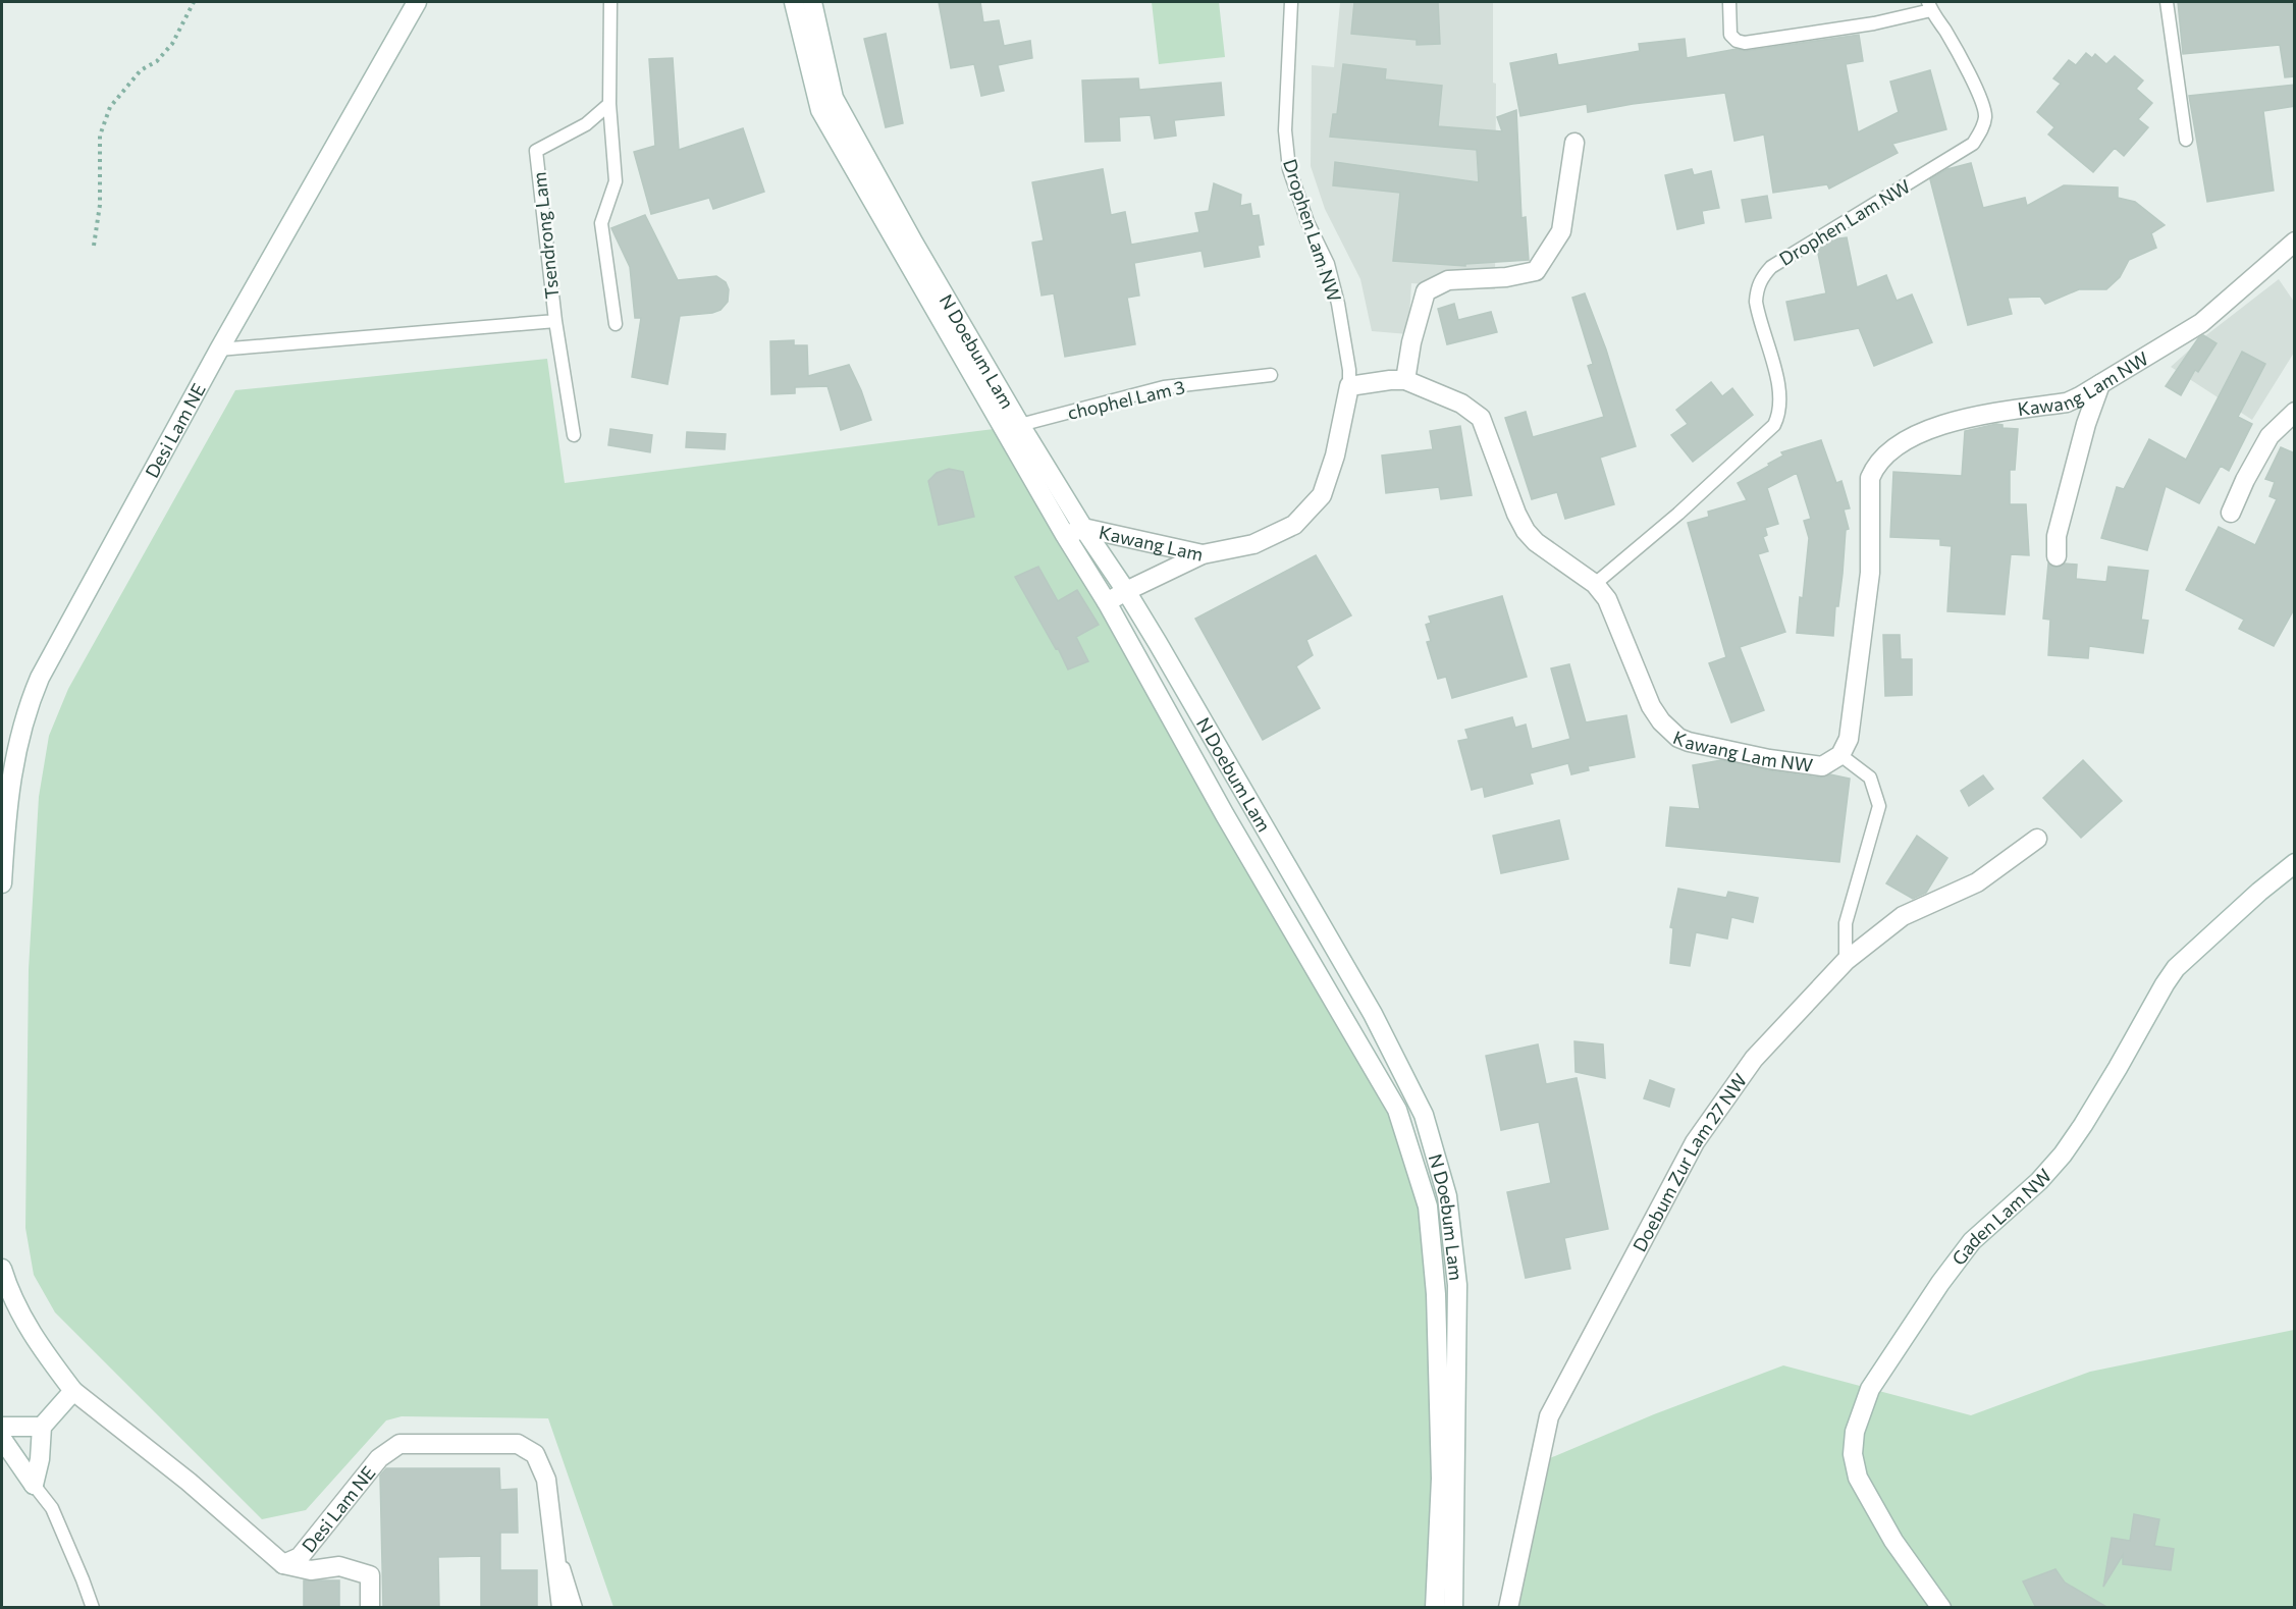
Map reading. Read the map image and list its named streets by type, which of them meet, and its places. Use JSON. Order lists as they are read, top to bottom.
{
  "streets": {
    "main road": [
      "N Doebum Lam",
      "Kawang Lam NW",
      "Desi Lam NE",
      "Kawang Lam",
      "Doebum Zur Lam 27 NW",
      "Gaden Lam NW"
    ],
    "lane": ["Drophen Lam NW", "Tsendrong Lam", "chophel Lam 3"]
  },
  "crossings": [
    ["Drophen Lam NW", "Kawang Lam NW"],
    ["Tsendrong Lam", "Desi Lam NE"],
    ["N Doebum Lam", "chophel Lam 3"],
    ["N Doebum Lam", "Kawang Lam"]
  ]
}
